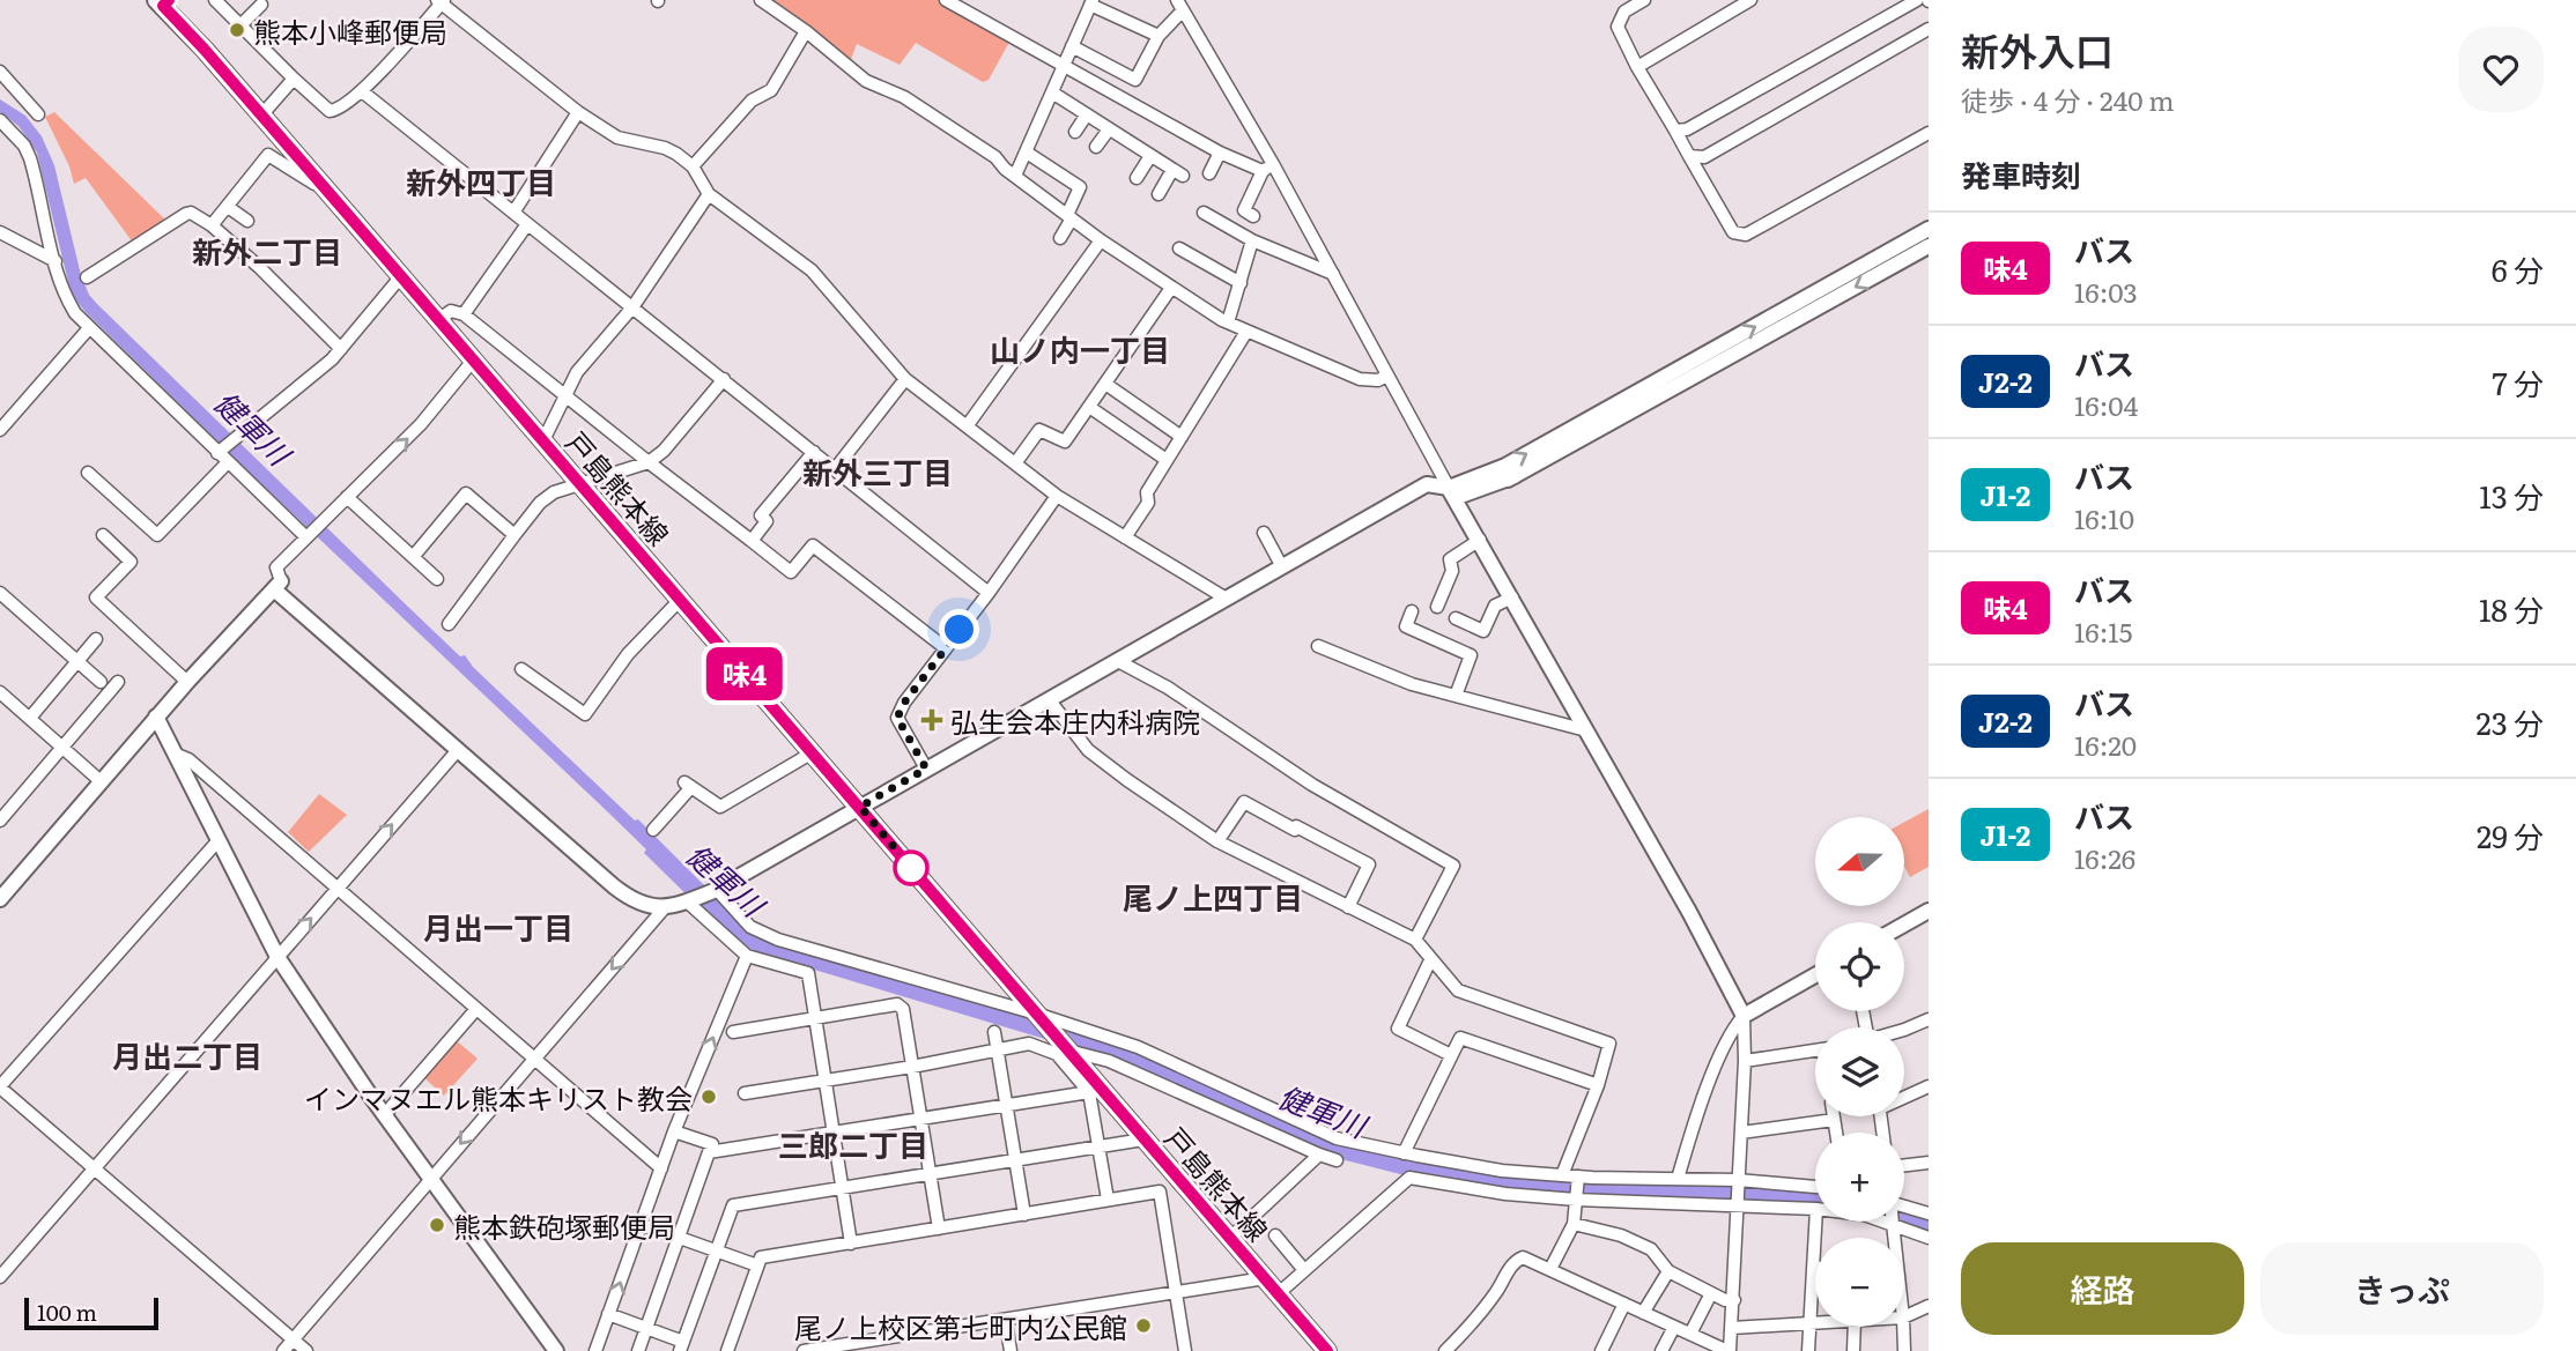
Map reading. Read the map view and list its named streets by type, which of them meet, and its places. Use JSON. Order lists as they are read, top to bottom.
{
  "streets": {
    "main road": ["戸島熊本線"]
  },
  "districts": [
    "新外四丁目",
    "新外二丁目",
    "山ノ内一丁目",
    "新外三丁目",
    "尾ノ上四丁目",
    "月出一丁目",
    "月出二丁目",
    "三郎二丁目"
  ],
  "water": ["健軍川"],
  "places": {
    "other": [
      "熊本小峰郵便局",
      "インマヌエル熊本キリスト教会",
      "熊本鉄砲塚郵便局",
      "尾ノ上校区第七町内公民館"
    ],
    "health": ["弘生会本庄内科病院"]
  },
  "lines": ["bus line 味4"],
  "scale_bar": "100 m",
  "north": "left",
  "page": {
    "on_map": "味4",
    "heading": [
      ["新外入口", "徒歩 · 4 分 · 240 m"],
      "発車時刻"
    ],
    "list": [
      {
        "mark": "味4",
        "name": "バス",
        "note": "16:03",
        "value": "6 分"
      },
      {
        "mark": "J2-2",
        "name": "バス",
        "note": "16:04",
        "value": "7 分"
      },
      {
        "mark": "J1-2",
        "name": "バス",
        "note": "16:10",
        "value": "13 分"
      },
      {
        "mark": "味4",
        "name": "バス",
        "note": "16:15",
        "value": "18 分"
      },
      {
        "mark": "J2-2",
        "name": "バス",
        "note": "16:20",
        "value": "23 分"
      },
      {
        "mark": "J1-2",
        "name": "バス",
        "note": "16:26",
        "value": "29 分"
      }
    ],
    "map_buttons": ["+", "−"],
    "buttons": ["経路", "きっぷ"],
    "scale": "100 m"
  }
}
